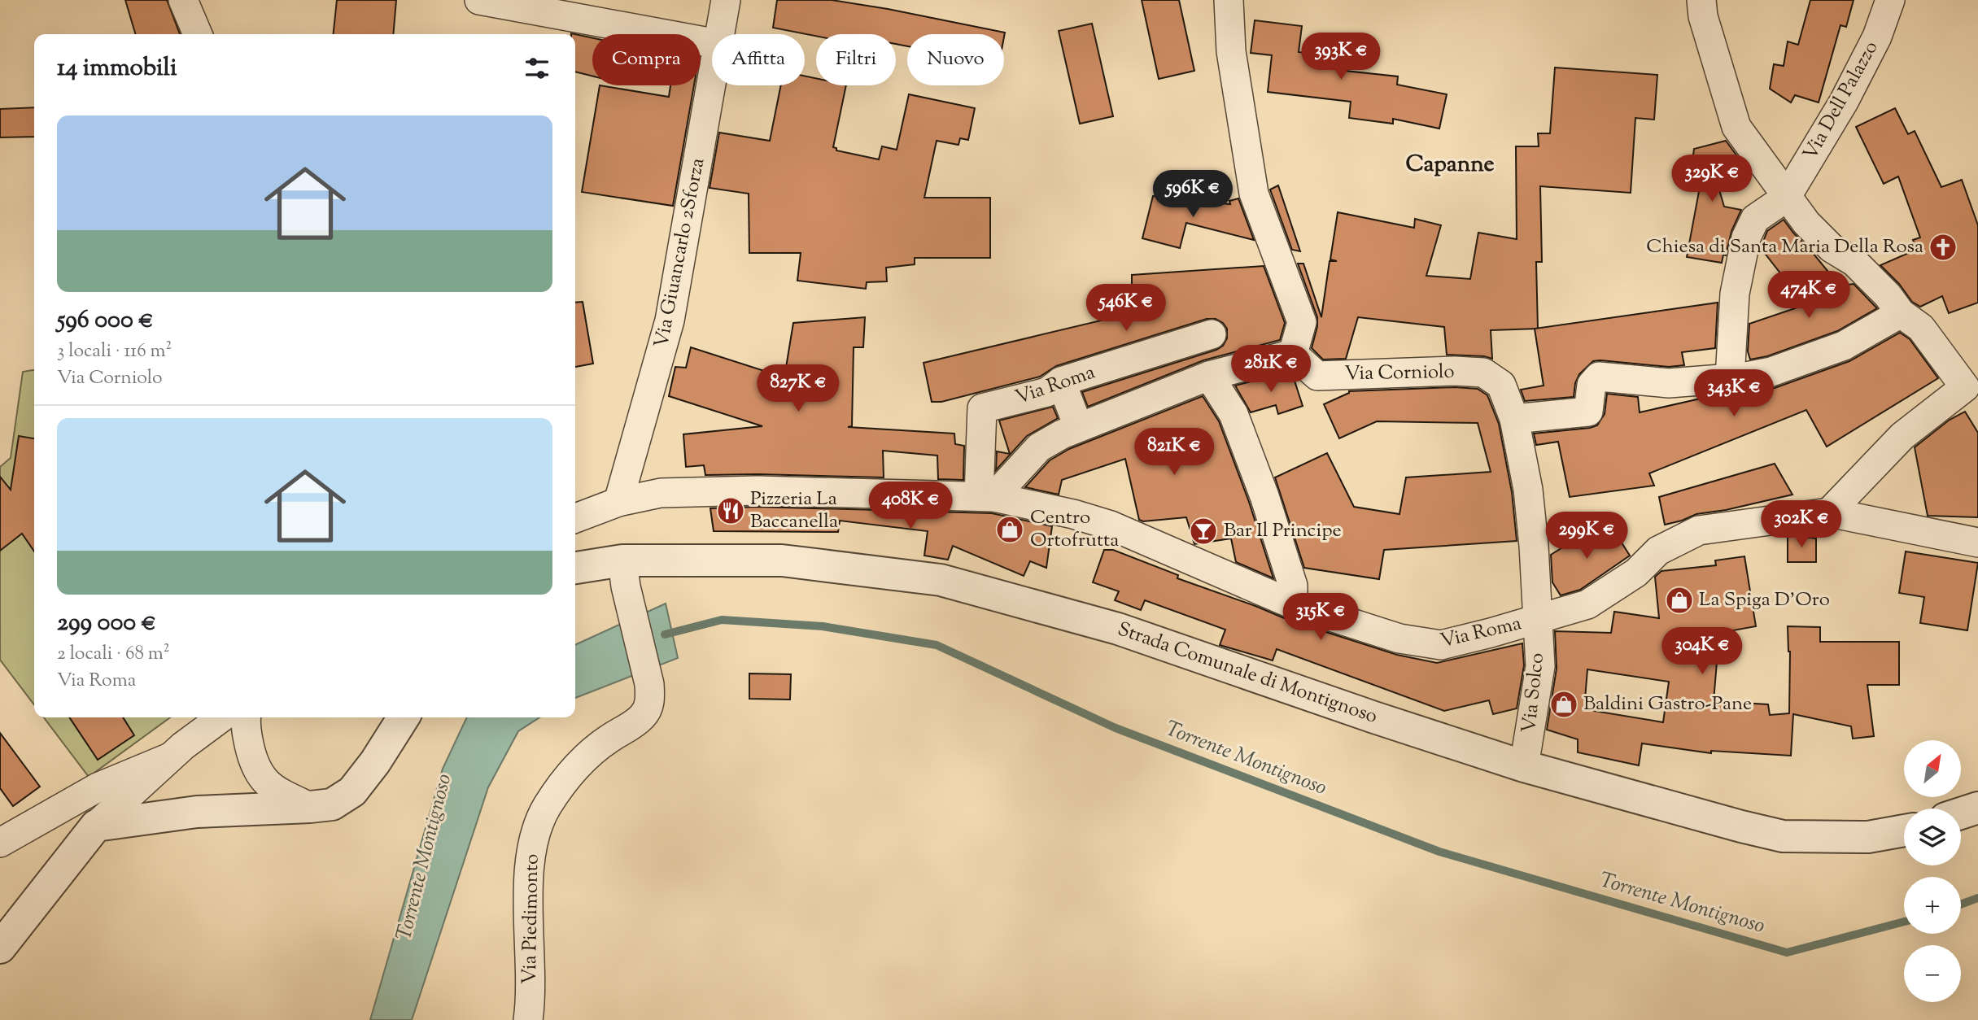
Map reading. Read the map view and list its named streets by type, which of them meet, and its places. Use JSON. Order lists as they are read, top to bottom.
{
  "streets": {
    "street": [
      "Via Dell Palazzo",
      "Via Giuancarlo 2Sforza",
      "Via Corniolo",
      "Via Roma",
      "Strada Comunale di Montignoso",
      "Via Solco",
      "Via Piedimonto"
    ]
  },
  "crossings": [
    ["Via Giuancarlo 2Sforza", "Via Roma"],
    ["Via Corniolo", "Via Roma"],
    ["Via Corniolo", "Via Solco"],
    ["Via Roma", "Via Solco"],
    ["Strada Comunale di Montignoso", "Via Solco"],
    ["Strada Comunale di Montignoso", "Via Piedimonto"]
  ],
  "districts": ["Capanne"],
  "water": ["Torrente Montignoso"],
  "places": {
    "church": ["Chiesa di Santa Maria Della Rosa"],
    "restaurant": ["Pizzeria La Baccanella"],
    "shop": ["Centro Ortofrutta", "La Spiga D'Oro", "Baldini Gastro-Pane"],
    "bar": ["Bar Il Principe"]
  },
  "north": "top right",
  "page": {
    "price": [
      "393K €",
      "329K €",
      "596K €",
      "474K €",
      "546K €",
      "281K €",
      "827K €",
      "343K €",
      "821K €",
      "408K €",
      "302K €",
      "299K €",
      "315K €",
      "304K €"
    ],
    "chip": [
      "Compra",
      "Affitta",
      "Filtri",
      "Nuovo"
    ],
    "heading": "14 immobili",
    "list": [
      {
        "name": "596 000 €",
        "note": "3 locali · 116 m² · Via Corniolo"
      },
      {
        "name": "299 000 €",
        "note": "2 locali · 68 m² · Via Roma"
      }
    ],
    "map_buttons": ["+", "−"]
  }
}
